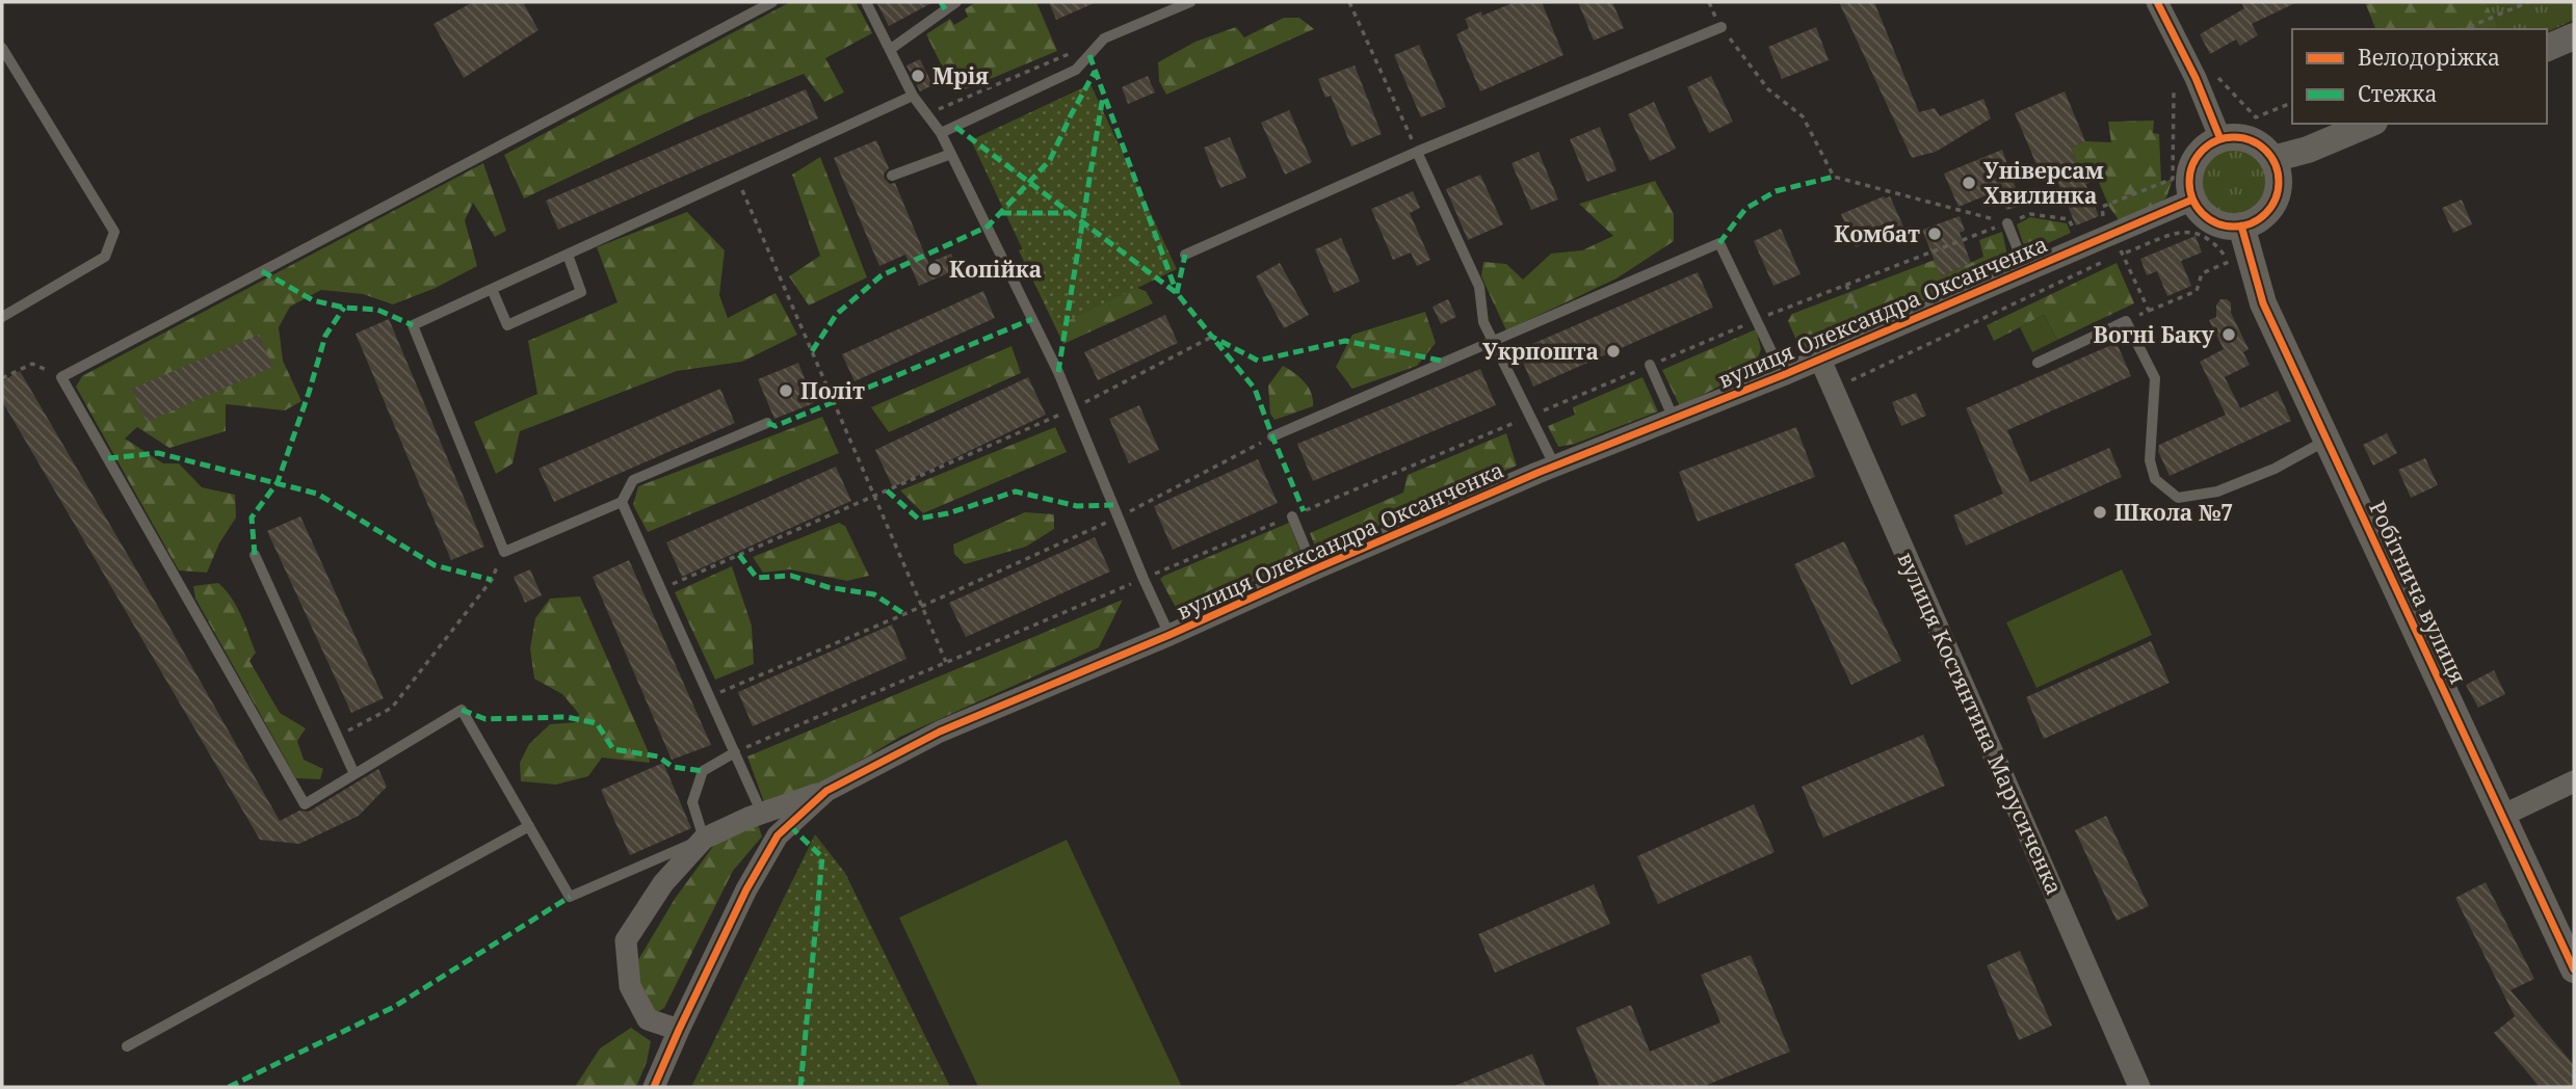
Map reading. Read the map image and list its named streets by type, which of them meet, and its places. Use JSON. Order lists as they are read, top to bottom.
{
  "streets": {
    "street": ["вулиця Олександра Оксанченка", "Робітнича вулиця", "вулиця Костянтина Марусиченка"]
  },
  "crossings": [
    ["вулиця Олександра Оксанченка", "Робітнича вулиця"],
    ["вулиця Олександра Оксанченка", "вулиця Костянтина Марусиченка"]
  ],
  "places": [
    "Мрія",
    "Універсам Хвилинка",
    "Комбат",
    "Копійка",
    "Вогні Баку",
    "Укрпошта",
    "Політ",
    "Школа №7"
  ],
  "legend": ["Велодоріжка", "Стежка"]
}
